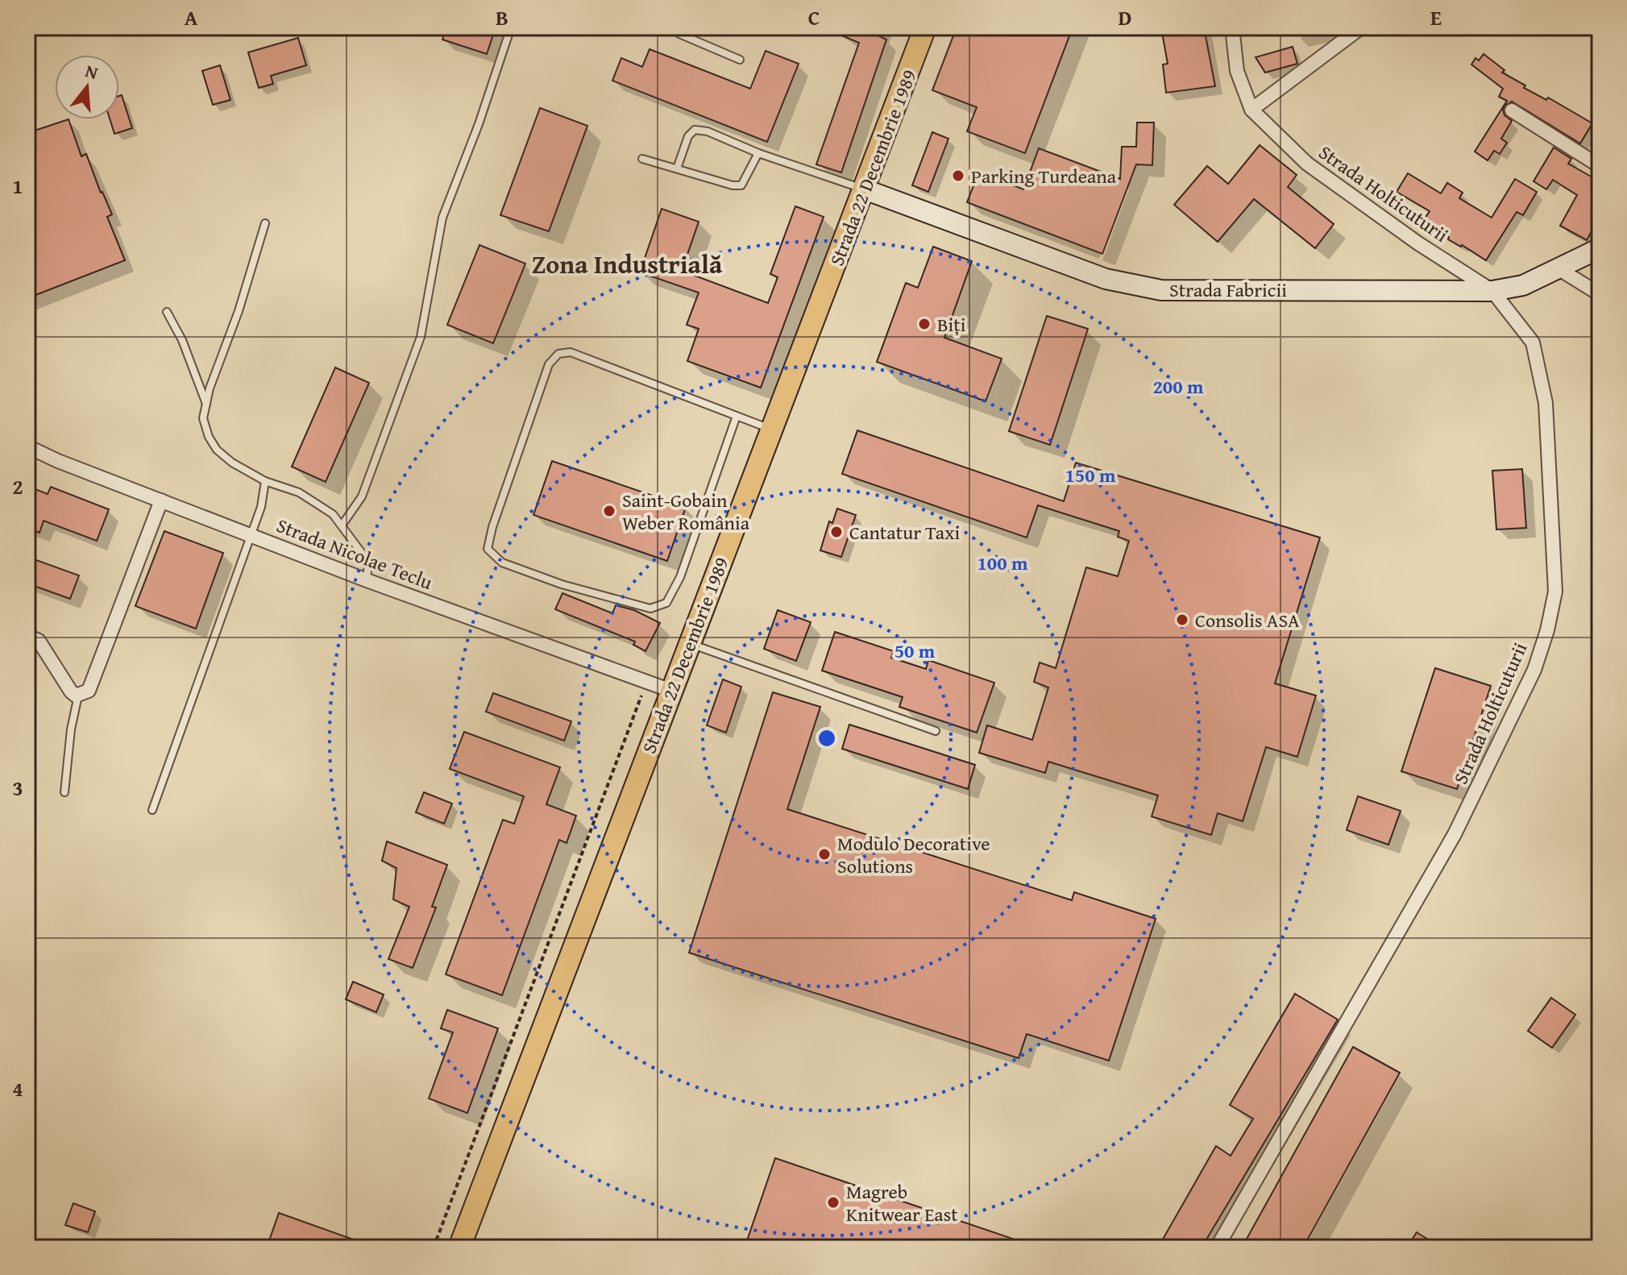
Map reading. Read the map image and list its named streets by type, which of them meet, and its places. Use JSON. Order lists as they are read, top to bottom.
{
  "streets": {
    "main road": ["Strada 22 Decembrie 1989"],
    "street": ["Strada Holticuturii", "Strada Fabricii", "Strada Nicolae Teclu"]
  },
  "crossings": [
    ["Strada 22 Decembrie 1989", "Strada Fabricii"],
    ["Strada 22 Decembrie 1989", "Strada Nicolae Teclu"],
    ["Strada Holticuturii", "Strada Fabricii"]
  ],
  "districts": ["Zona Industrială"],
  "places": [
    "Parking Turdeana",
    "Biți",
    "Saint-Gobain Weber România",
    "Cantatur Taxi",
    "Consolis ASA",
    "Modulo Decorative Solutions",
    "Magreb Knitwear East"
  ],
  "north": "top",
  "grid": {
    "columns": [
      "A",
      "B",
      "C",
      "D",
      "E"
    ],
    "rows": [
      "1",
      "2",
      "3",
      "4"
    ]
  },
  "rings": [
    "200 m",
    "150 m",
    "100 m",
    "50 m"
  ]
}
